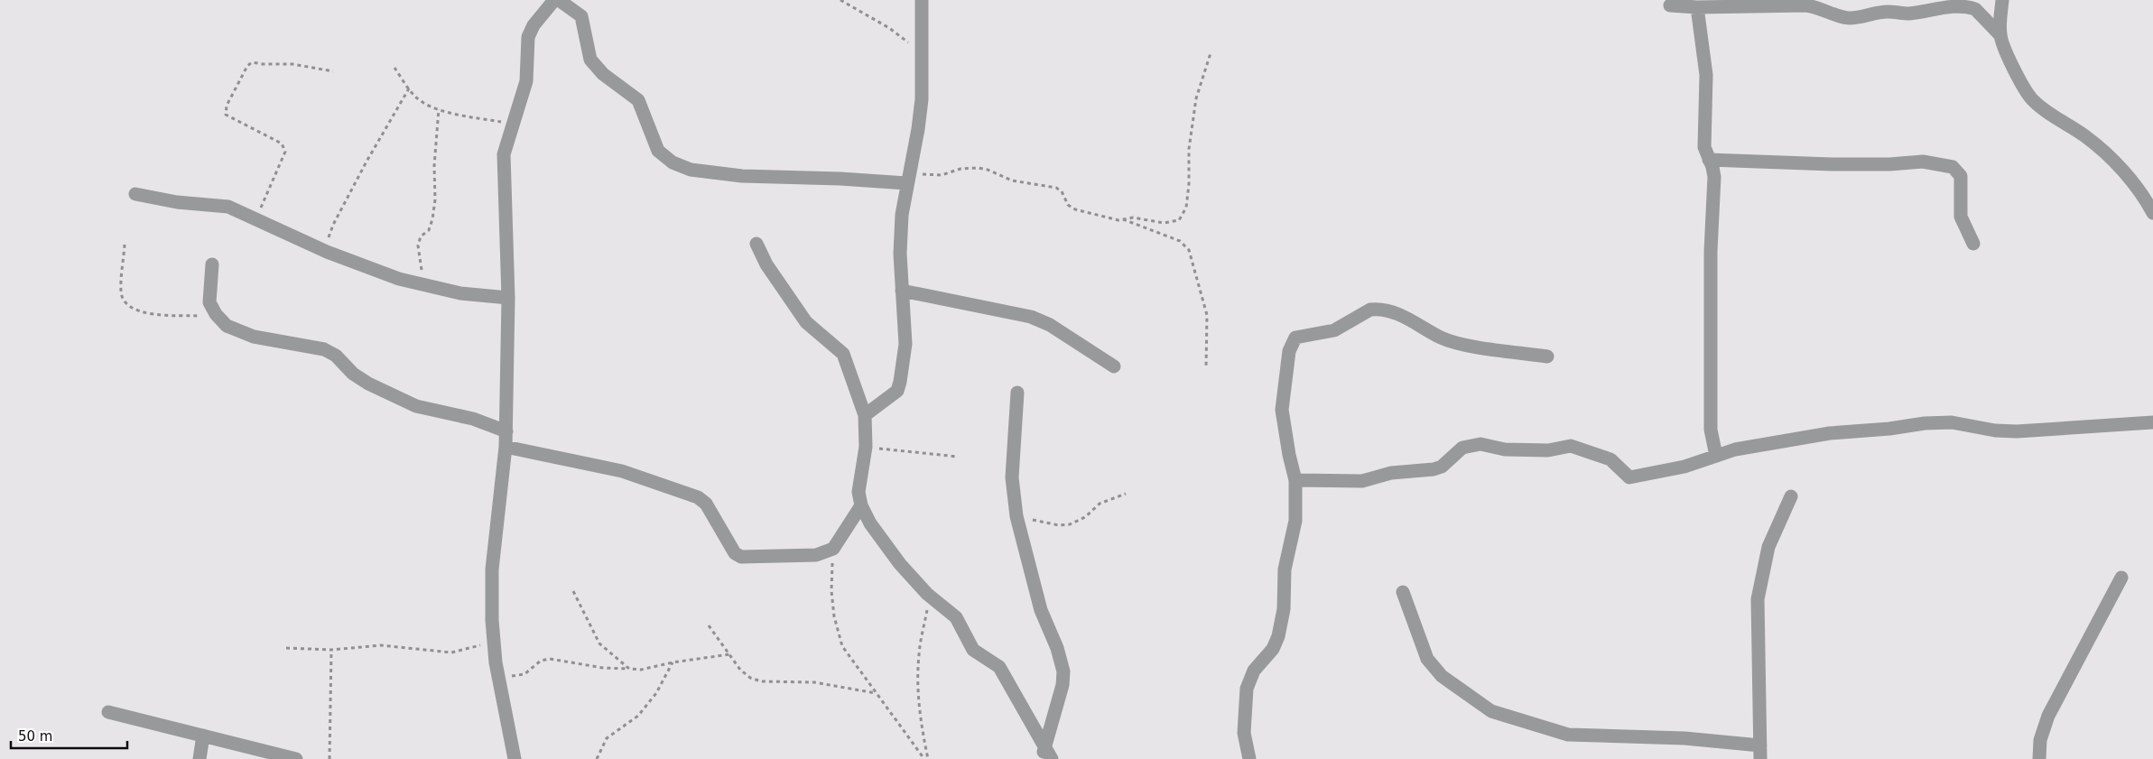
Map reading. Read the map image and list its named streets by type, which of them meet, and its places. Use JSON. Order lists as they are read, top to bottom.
{
  "scale_bar": "50 m"
}
